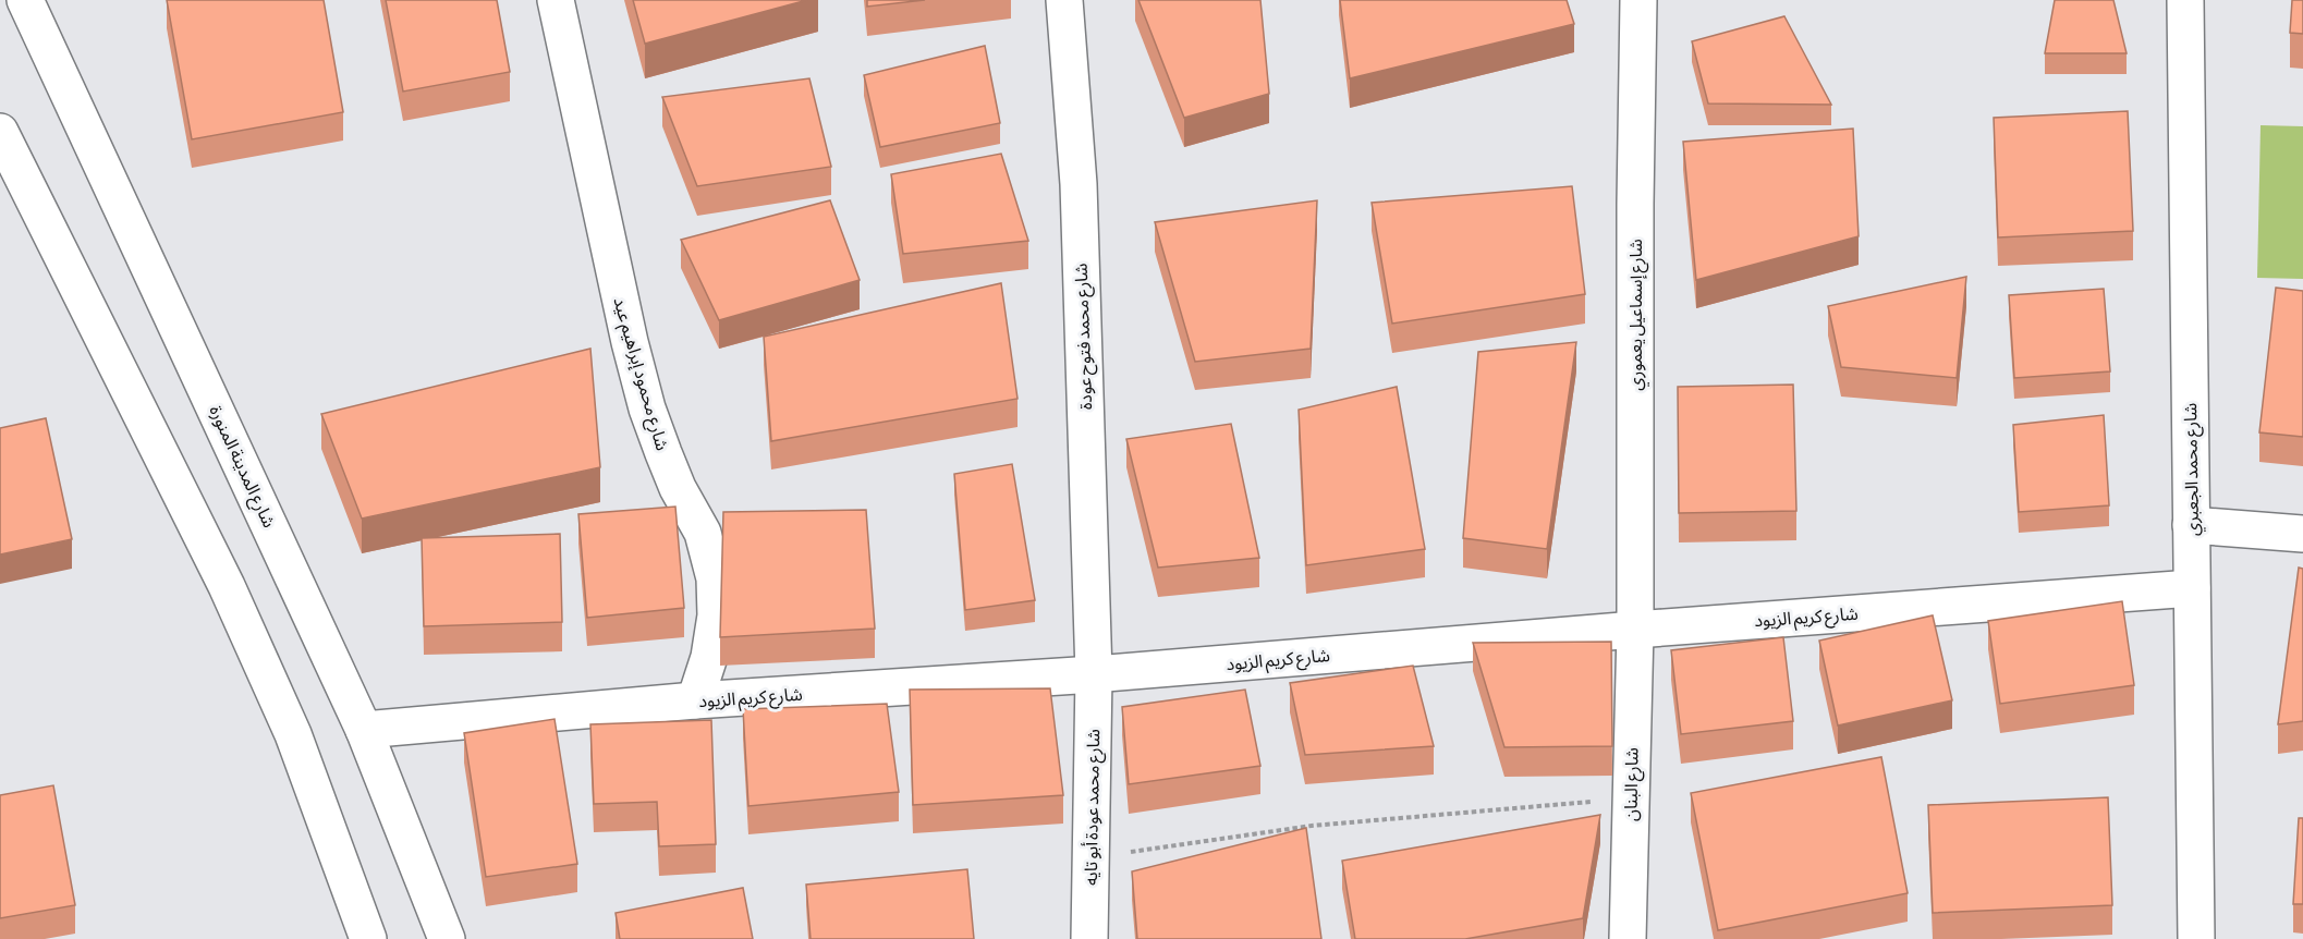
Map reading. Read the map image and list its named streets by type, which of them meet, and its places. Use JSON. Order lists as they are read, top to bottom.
{
  "streets": {
    "street": [
      "شارع إسماعيل يعموري",
      "شارع محمد فتوح عودة",
      "شارع محمود إبراهيم عيد",
      "شارع المدينة المنورة",
      "شارع محمد الجعبري",
      "شارع كريم الزيود",
      "شارع البنان",
      "شارع محمد عودة أبو تايه"
    ]
  },
  "crossings": [
    ["شارع إسماعيل يعموري", "شارع كريم الزيود"],
    ["شارع إسماعيل يعموري", "شارع البنان"],
    ["شارع محمد فتوح عودة", "شارع كريم الزيود"],
    ["شارع محمد فتوح عودة", "شارع محمد عودة أبو تايه"],
    ["شارع محمود إبراهيم عيد", "شارع كريم الزيود"],
    ["شارع المدينة المنورة", "شارع كريم الزيود"],
    ["شارع محمد الجعبري", "شارع كريم الزيود"],
    ["شارع كريم الزيود", "شارع البنان"],
    ["شارع كريم الزيود", "شارع محمد عودة أبو تايه"]
  ]
}
